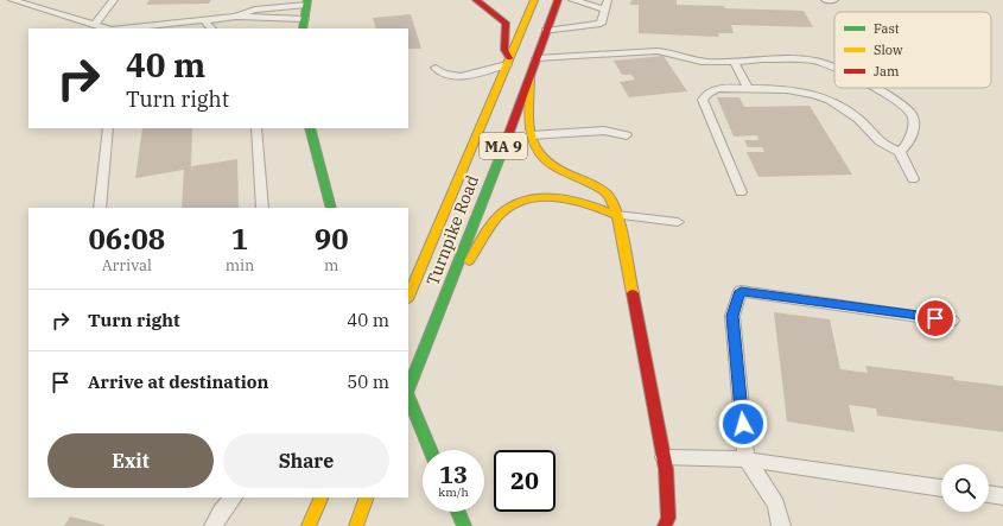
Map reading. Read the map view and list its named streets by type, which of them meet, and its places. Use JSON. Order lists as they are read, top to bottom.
{
  "streets": {
    "main road": ["MA 9", "Turnpike Road"]
  },
  "legend": ["Fast", "Slow", "Jam"],
  "page": {
    "turn": ["40 m", "Turn right"],
    "eta": [
      "06:08",
      "Arrival",
      "1",
      "min",
      "90",
      "m"
    ],
    "list": [
      {
        "name": "Turn right",
        "value": "40 m"
      },
      {
        "name": "Arrive at destination",
        "value": "50 m"
      }
    ],
    "buttons": ["Exit", "Share"],
    "speed": "13 km/h",
    "limit": "20"
  }
}
